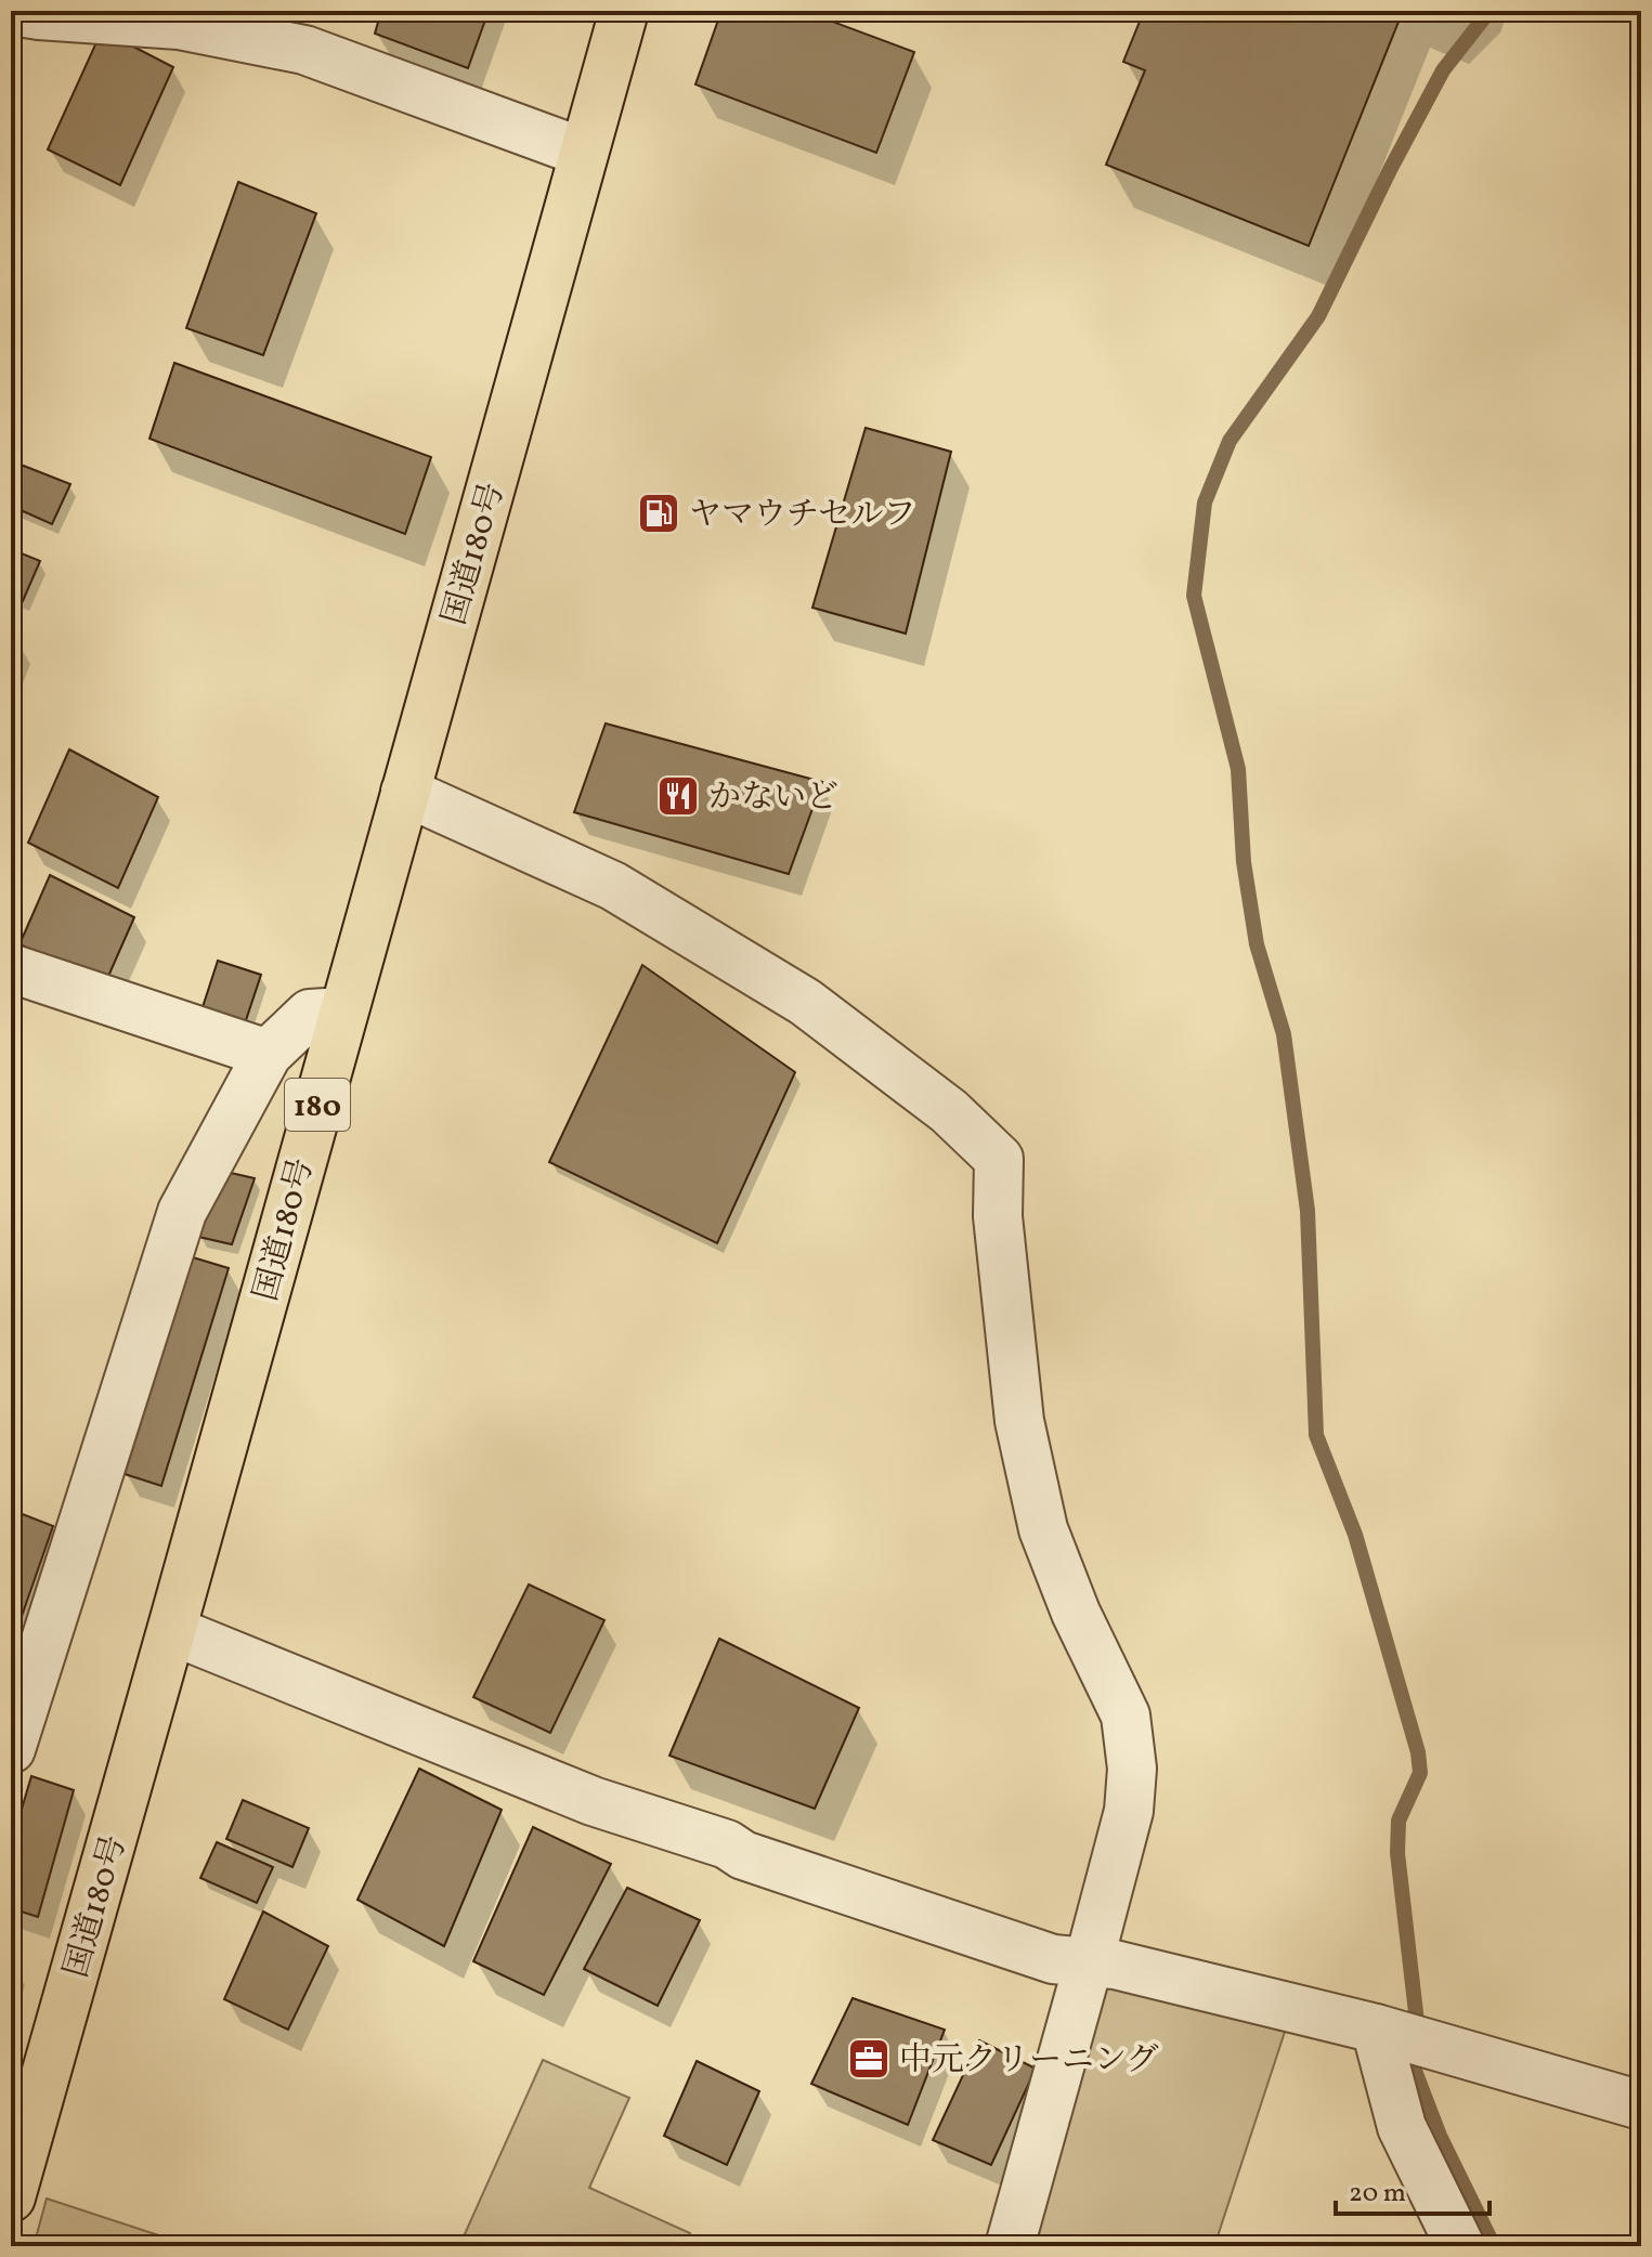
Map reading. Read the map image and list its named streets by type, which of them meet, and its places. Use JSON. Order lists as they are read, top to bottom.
{
  "streets": {
    "highway": ["国道180号", "180"]
  },
  "places": {
    "fuel station": ["ヤマウチセルフ"],
    "restaurant": ["かないど"],
    "office": ["中元クリーニング"]
  },
  "scale_bar": "20 m"
}
